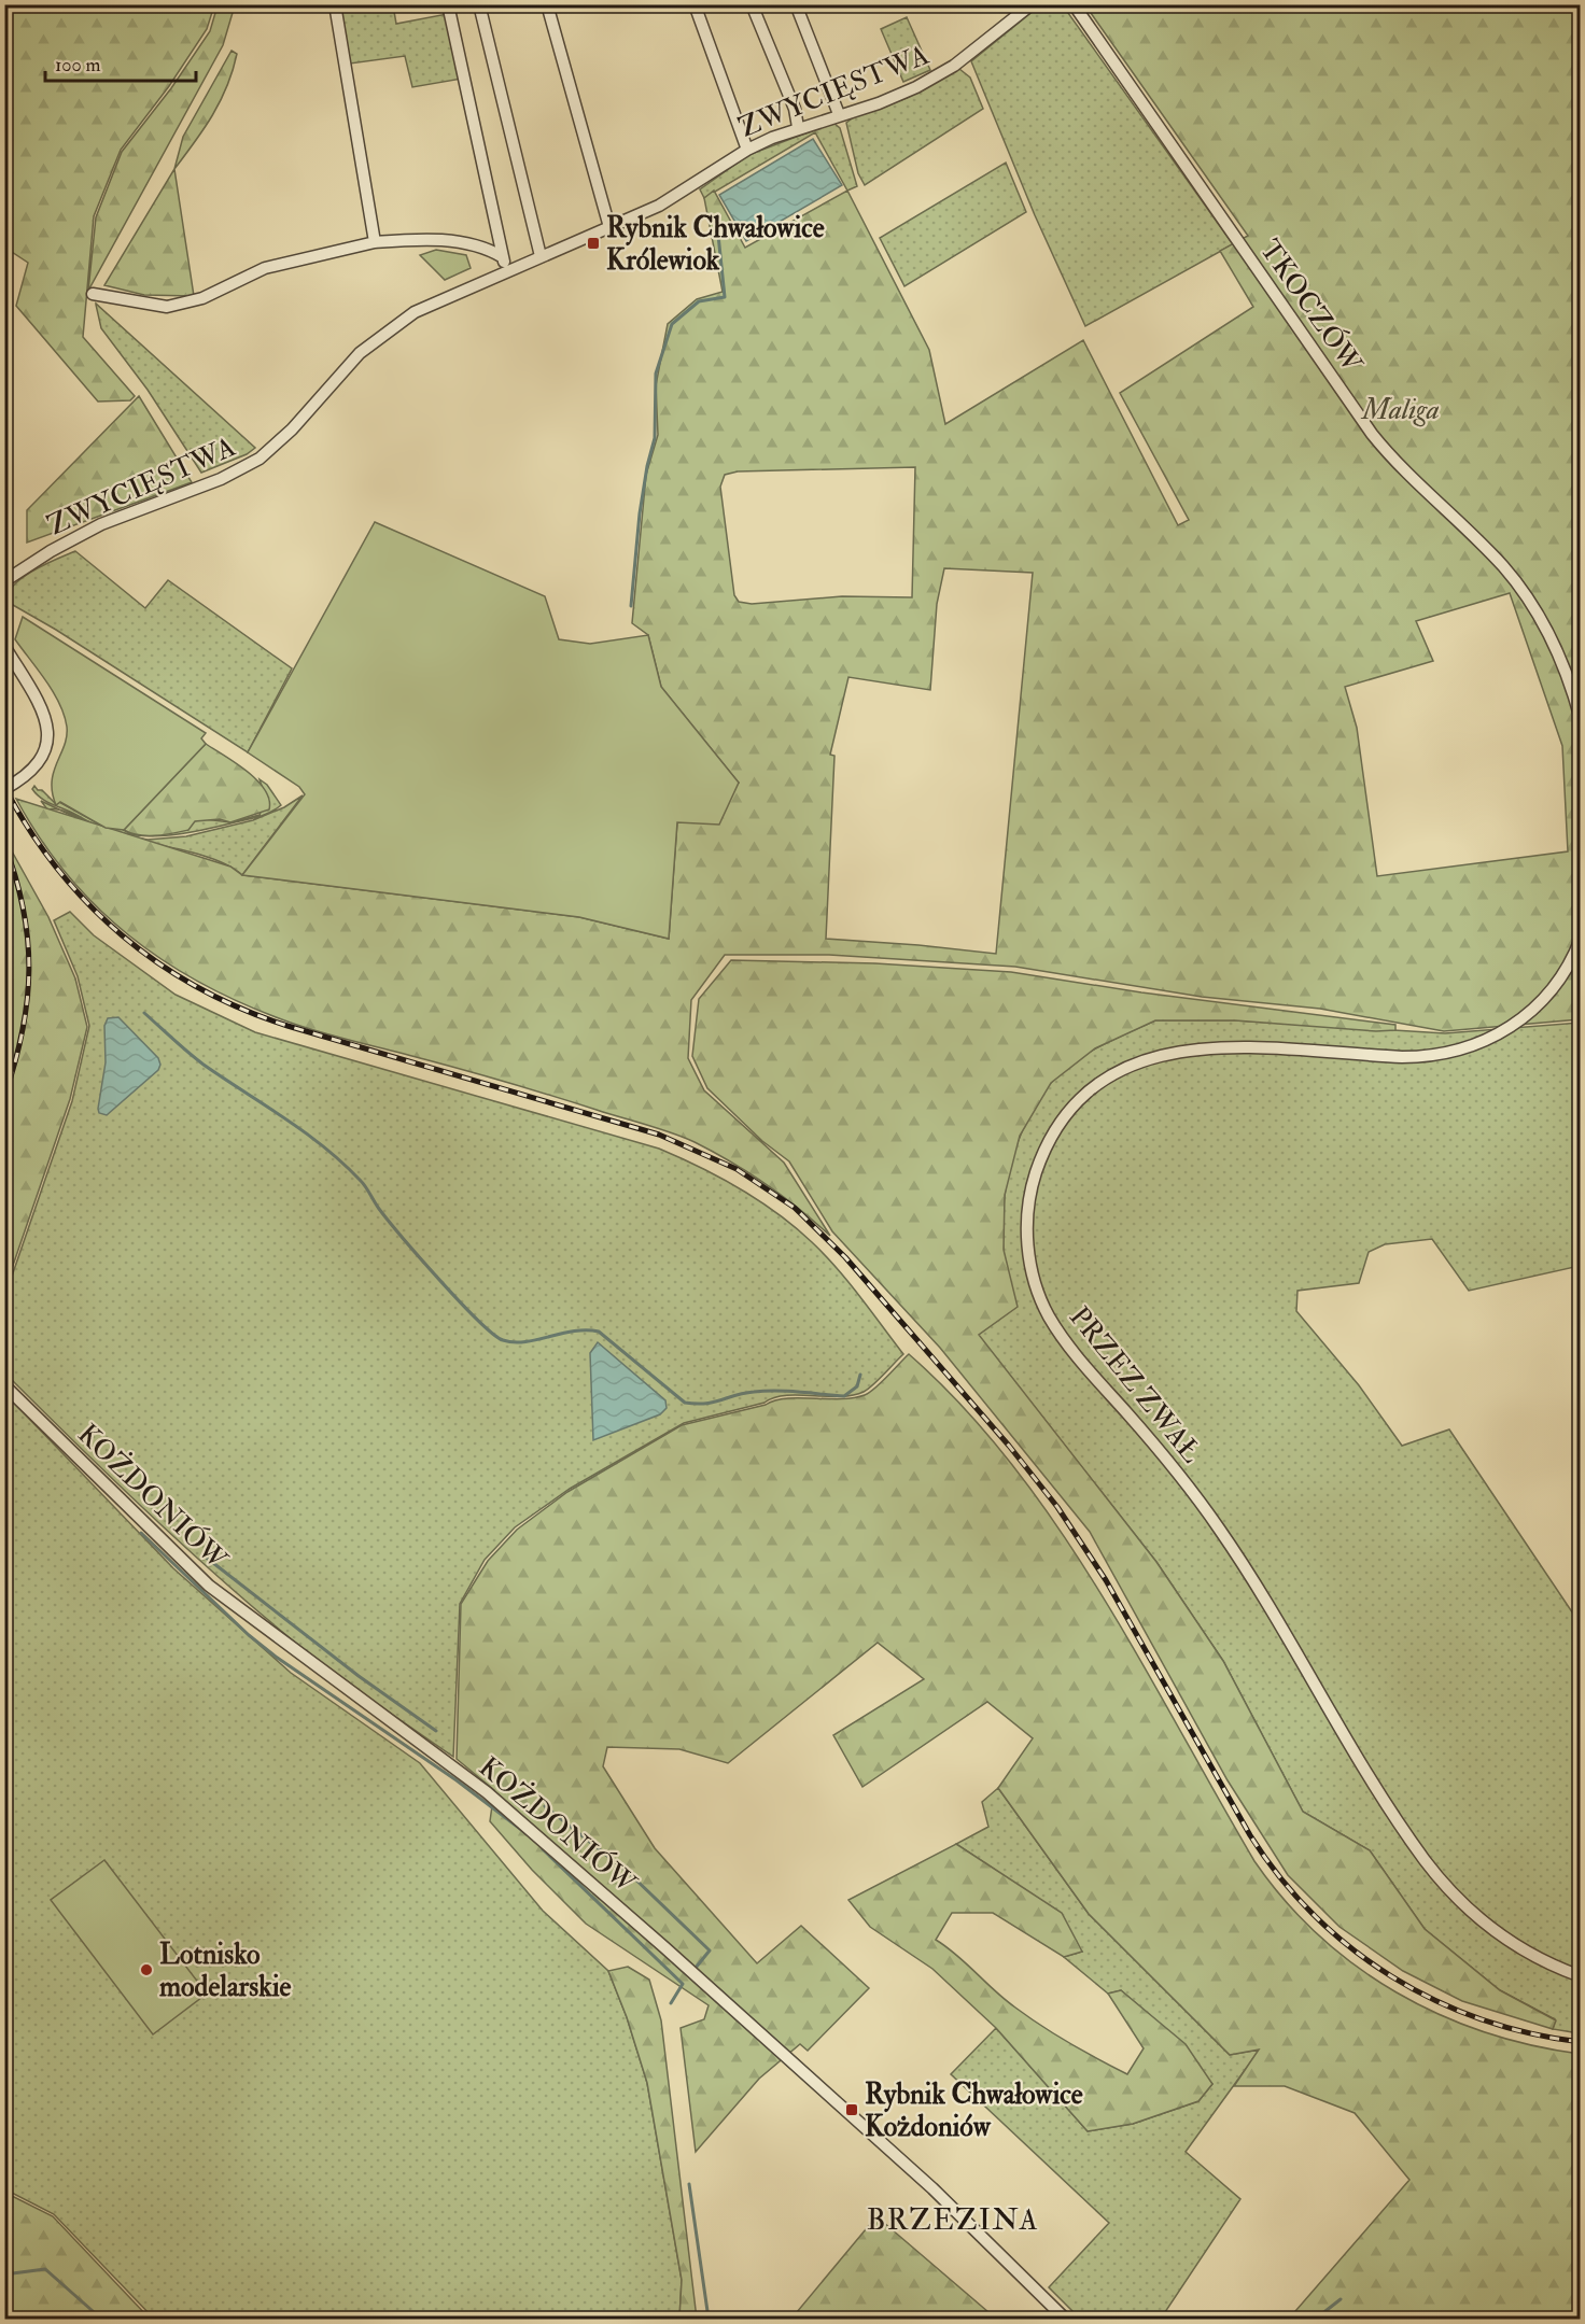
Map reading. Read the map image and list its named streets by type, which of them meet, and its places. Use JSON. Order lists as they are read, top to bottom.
{
  "streets": {
    "street": [
      "ZWYCIĘSTWA",
      "TKOCZÓW",
      "PRZEZ ZWAŁ",
      "KOŻDONIÓW"
    ]
  },
  "districts": ["BRZEZINA"],
  "parks": ["Maliga"],
  "places": {
    "transit": ["Rybnik Chwałowice Królewiok", "Rybnik Chwałowice Kożdoniów"],
    "other": ["Lotnisko modelarskie"]
  },
  "scale_bar": "100 m"
}
